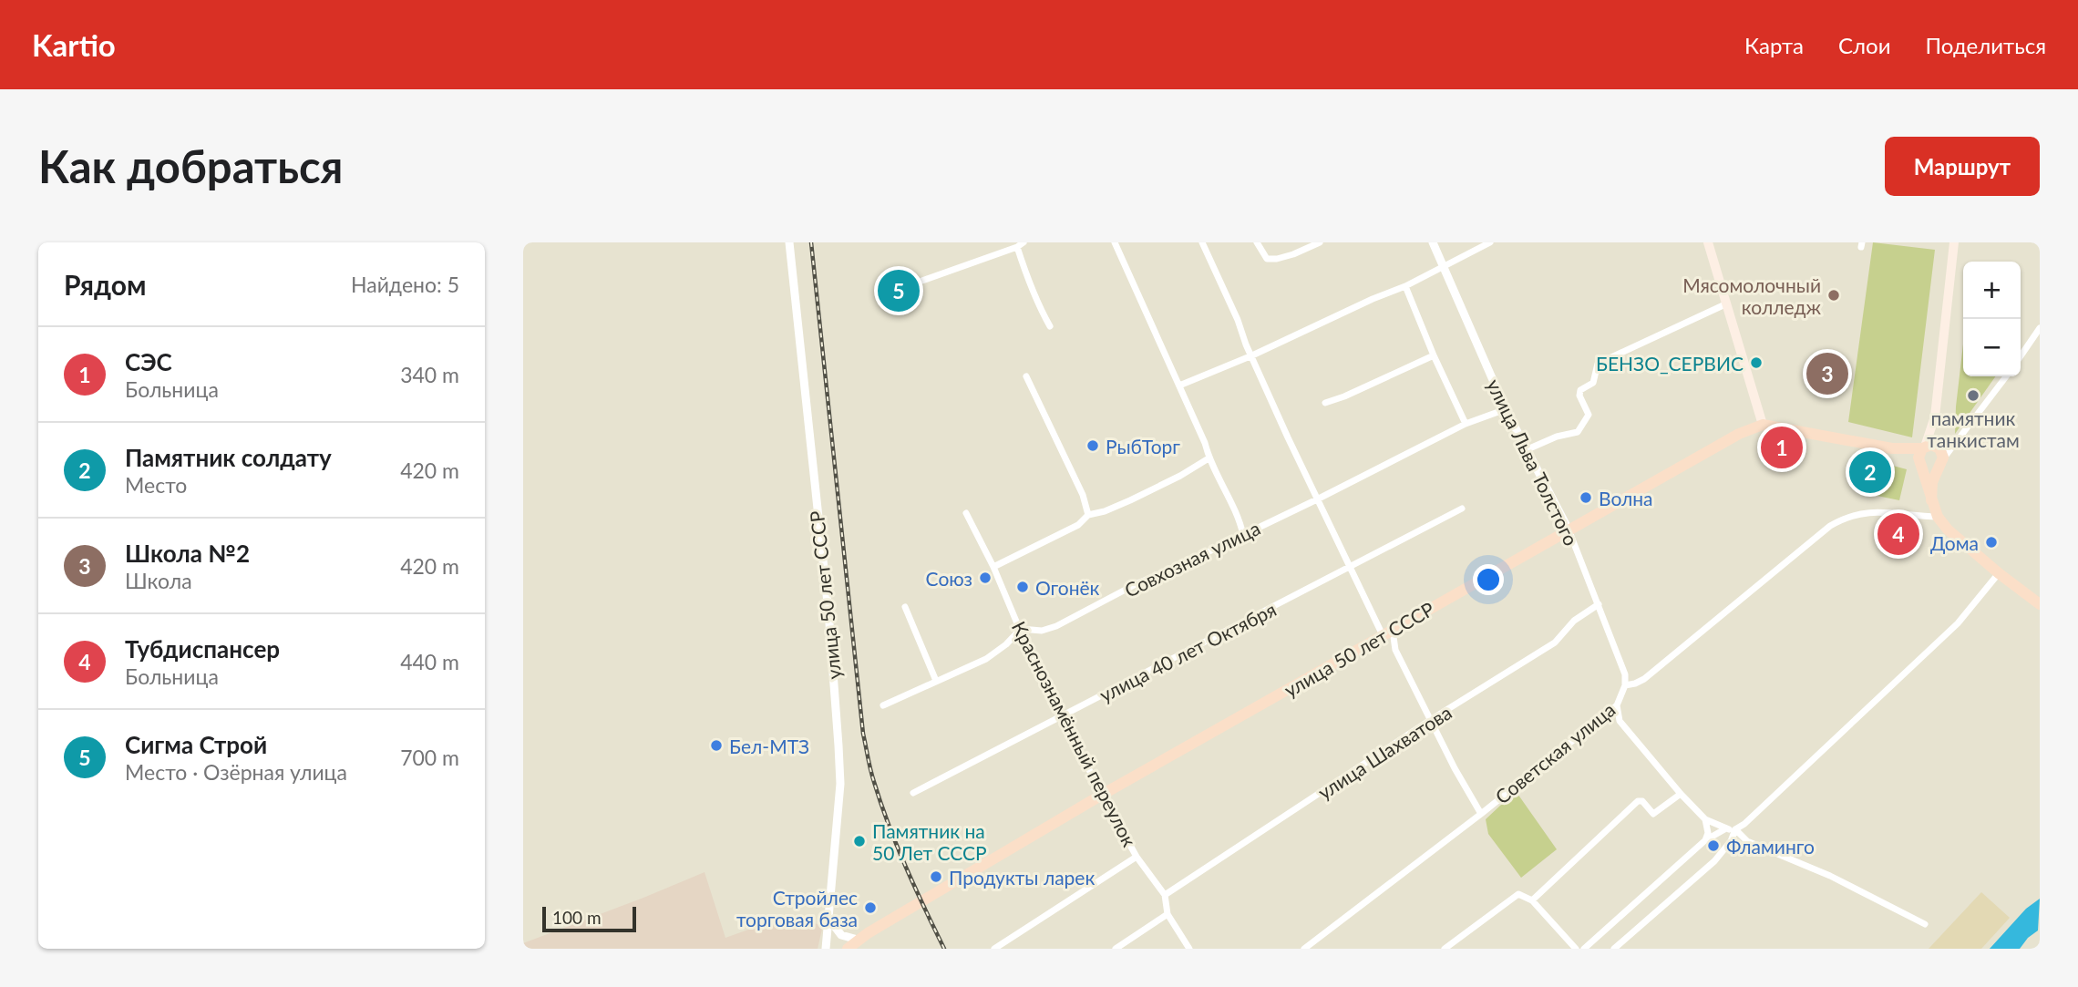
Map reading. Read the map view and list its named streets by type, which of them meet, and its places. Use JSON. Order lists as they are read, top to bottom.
{
  "streets": {
    "main road": ["улица 50 лет СССР"],
    "street": [
      "улица Льва Толстого",
      "Совхозная улица",
      "улица 40 лет Октября",
      "Краснознамённый переулок",
      "улица Шахватова",
      "Советская улица"
    ]
  },
  "crossings": [
    ["улица Льва Толстого", "Совхозная улица"],
    ["улица Льва Толстого", "улица 50 лет СССР"],
    ["улица Льва Толстого", "улица Шахватова"],
    ["улица Льва Толстого", "Советская улица"],
    ["Совхозная улица", "Краснознамённый переулок"],
    ["улица 50 лет СССР", "Краснознамённый переулок"],
    ["улица 40 лет Октября", "Краснознамённый переулок"],
    ["Краснознамённый переулок", "улица Шахватова"]
  ],
  "places": [
    "Мясомолочный колледж",
    "БЕНЗО_СЕРВИС",
    "памятник танкистам",
    "РыбТорг",
    "Волна",
    "Дома",
    "Союз",
    "Огонёк",
    "Бел-МТЗ",
    "Памятник на 50 Лет СССР",
    "Фламинго",
    "Продукты ларек",
    "Стройлес торговая база"
  ],
  "scale_bar": "100 m",
  "page": {
    "header": "Kartio",
    "nav": ["Карта", "Слои", "Поделиться"],
    "buttons": "Маршрут",
    "title": "Как добраться",
    "heading": ["Рядом", "Найдено: 5"],
    "map_buttons": ["+", "−"],
    "pins": [
      "5",
      "3",
      "1",
      "2",
      "4"
    ],
    "list": [
      {
        "mark": "1",
        "name": "СЭС",
        "note": "Больница",
        "value": "340 m"
      },
      {
        "mark": "2",
        "name": "Памятник солдату",
        "note": "Место",
        "value": "420 m"
      },
      {
        "mark": "3",
        "name": "Школа №2",
        "note": "Школа",
        "value": "420 m"
      },
      {
        "mark": "4",
        "name": "Тубдиспансер",
        "note": "Больница",
        "value": "440 m"
      },
      {
        "mark": "5",
        "name": "Сигма Строй",
        "note": "Место · Озёрная улица",
        "value": "700 m"
      }
    ],
    "scale": "100 m"
  }
}
